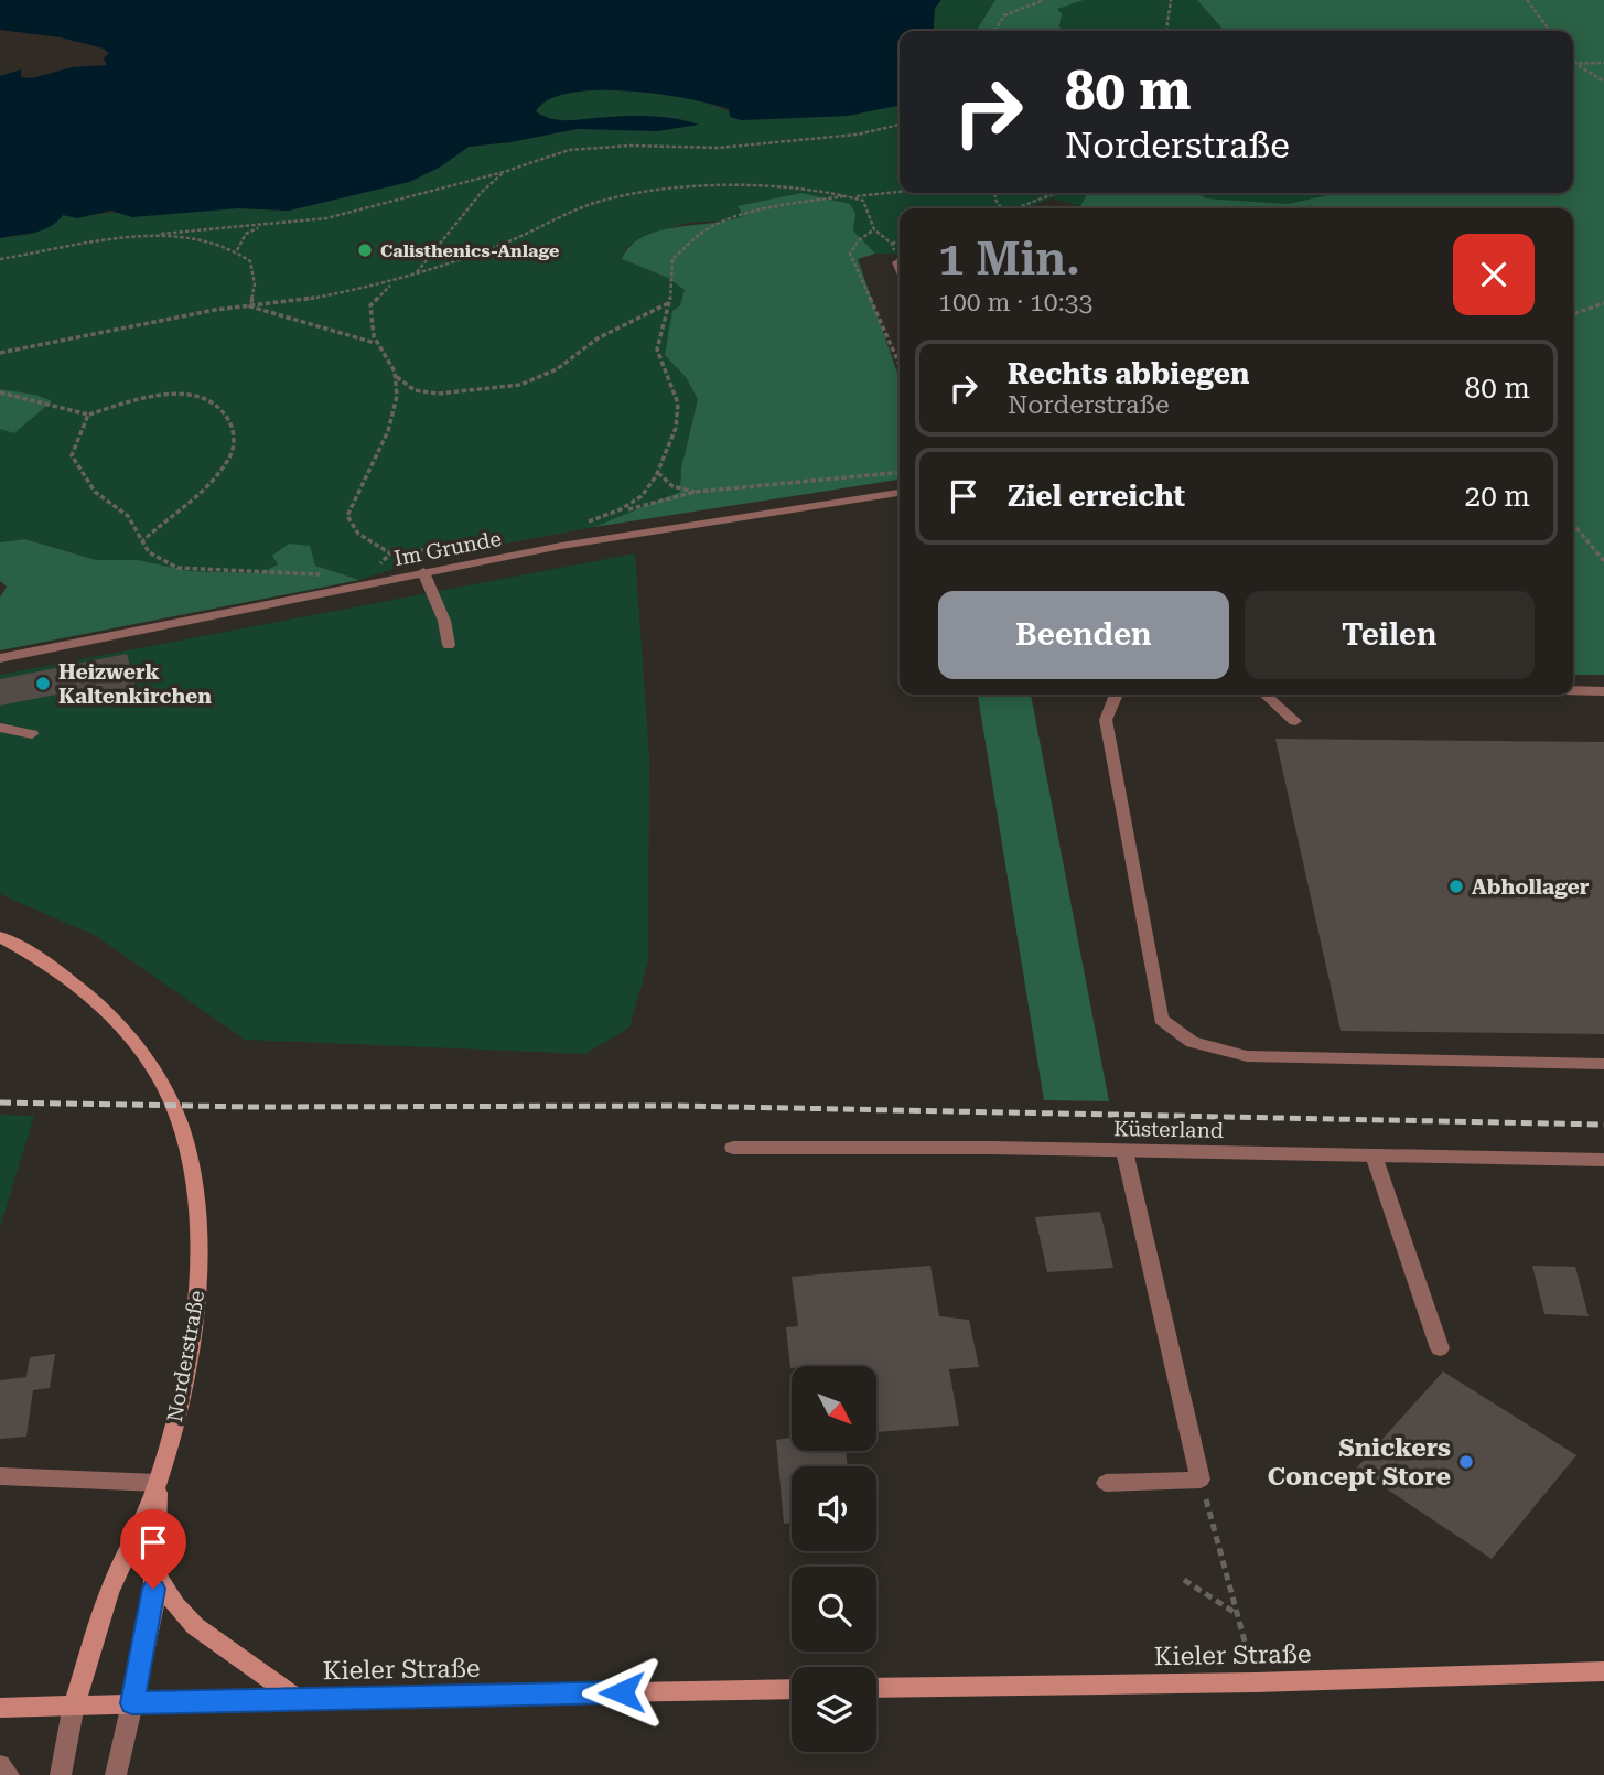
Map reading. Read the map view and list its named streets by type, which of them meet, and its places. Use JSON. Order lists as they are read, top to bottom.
{
  "streets": {
    "main road": ["Norderstraße", "Kieler Straße"],
    "street": ["Im Grunde", "Küsterland"]
  },
  "crossings": [
    ["Norderstraße", "Kieler Straße"]
  ],
  "places": [
    "Calisthenics-Anlage",
    "Heizwerk Kaltenkirchen",
    "Abhollager",
    "Snickers Concept Store"
  ],
  "north": "bottom right",
  "page": {
    "turn": ["80 m", "Norderstraße"],
    "heading": ["1 Min.", "100 m · 10:33"],
    "list": [
      {
        "name": "Rechts abbiegen",
        "note": "Norderstraße",
        "value": "80 m"
      },
      {
        "name": "Ziel erreicht",
        "value": "20 m"
      }
    ],
    "buttons": ["Beenden", "Teilen"]
  }
}
